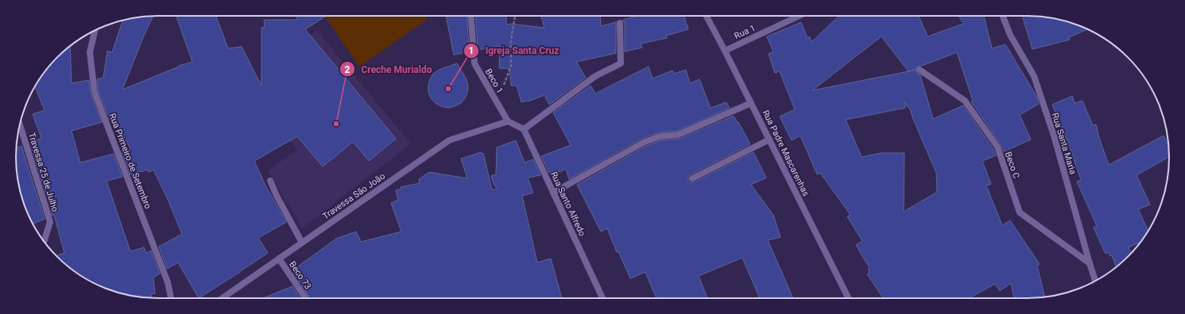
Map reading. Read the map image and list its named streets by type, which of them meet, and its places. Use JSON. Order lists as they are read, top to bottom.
{
  "streets": {
    "street": [
      "Rua 1",
      "Beco 1",
      "Rua Santa Maria",
      "Rua Padre Mascarenhas",
      "Rua Primeiro de Setembro",
      "Beco C",
      "Travessa 25 de Julho",
      "Travessa São João",
      "Rua Santo Alfredo",
      "Beco 73"
    ]
  },
  "crossings": [
    ["Rua 1", "Rua Padre Mascarenhas"],
    ["Beco 1", "Travessa São João"],
    ["Rua Santa Maria", "Beco C"],
    ["Travessa São João", "Beco 73"]
  ],
  "places": ["Igreja Santa Cruz", "Creche Murialdo"]
}
